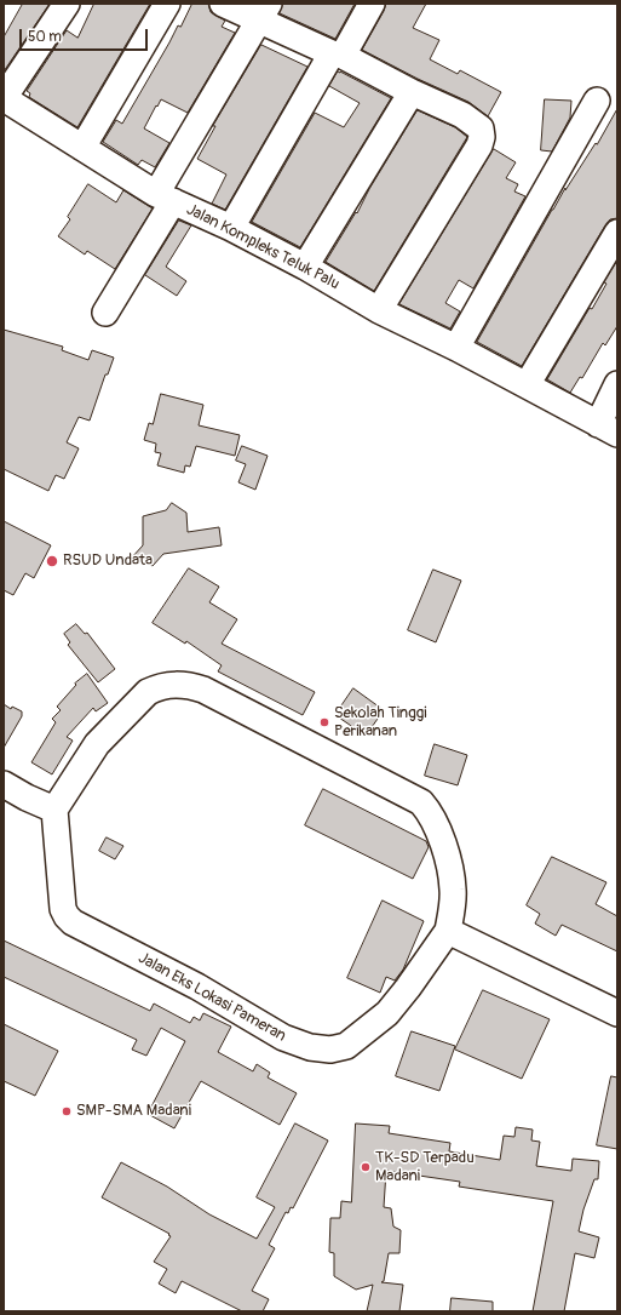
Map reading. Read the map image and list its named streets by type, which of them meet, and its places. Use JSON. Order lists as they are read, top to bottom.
{
  "streets": {
    "street": ["Jalan Kompleks Teluk Palu", "Jalan Eks Lokasi Pameran"]
  },
  "places": [
    "RSUD Undata",
    "Sekolah Tinggi Perikanan",
    "SMP-SMA Madani",
    "TK-SD Terpadu Madani"
  ],
  "scale_bar": "50 m"
}
